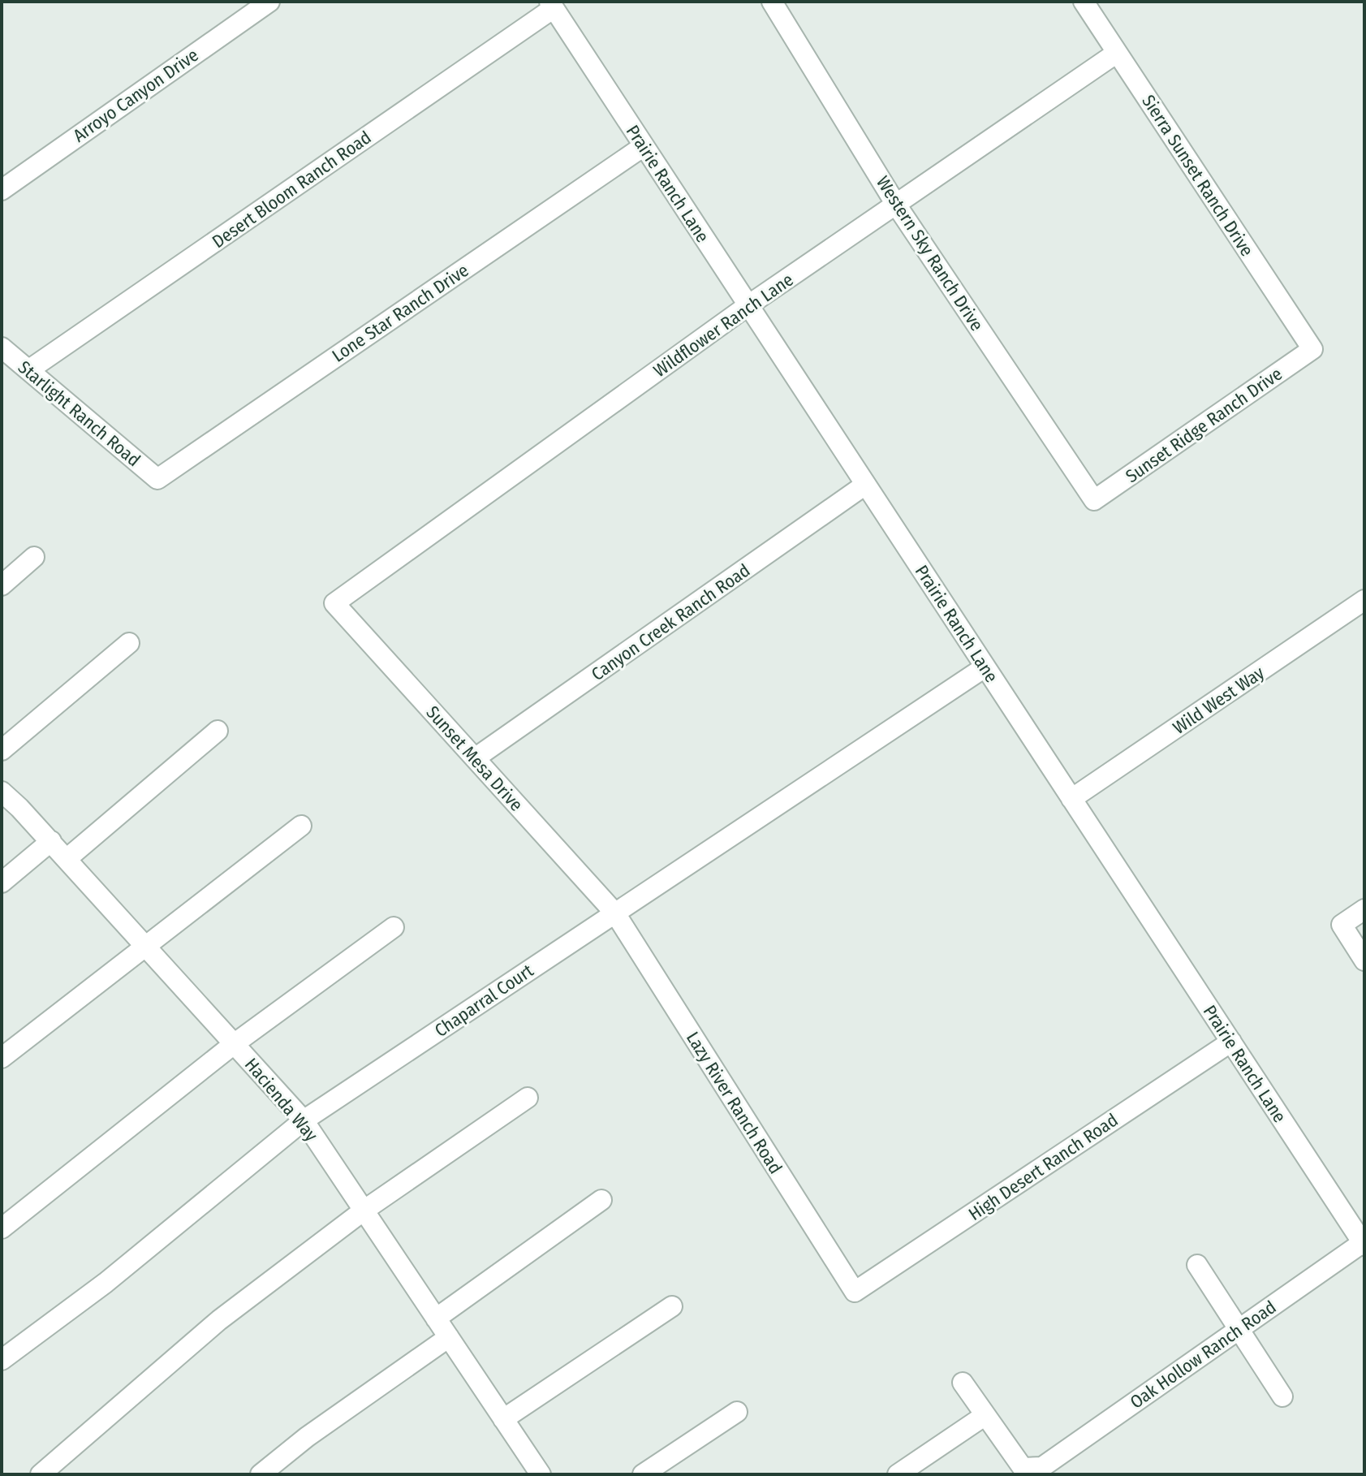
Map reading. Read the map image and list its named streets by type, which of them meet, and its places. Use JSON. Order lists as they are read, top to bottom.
{
  "streets": {
    "street": [
      "Arroyo Canyon Drive",
      "Sierra Sunset Ranch Drive",
      "Prairie Ranch Lane",
      "Desert Bloom Ranch Road",
      "Western Sky Ranch Drive",
      "Lone Star Ranch Drive",
      "Wildflower Ranch Lane",
      "Starlight Ranch Road",
      "Sunset Ridge Ranch Drive",
      "Canyon Creek Ranch Road",
      "Wild West Way",
      "Sunset Mesa Drive",
      "Chaparral Court",
      "Hacienda Way",
      "Lazy River Ranch Road",
      "High Desert Ranch Road",
      "Oak Hollow Ranch Road"
    ]
  },
  "crossings": [
    ["Sierra Sunset Ranch Drive", "Wildflower Ranch Lane"],
    ["Sierra Sunset Ranch Drive", "Sunset Ridge Ranch Drive"],
    ["Prairie Ranch Lane", "Desert Bloom Ranch Road"],
    ["Prairie Ranch Lane", "Lone Star Ranch Drive"],
    ["Prairie Ranch Lane", "Wildflower Ranch Lane"],
    ["Prairie Ranch Lane", "Canyon Creek Ranch Road"],
    ["Prairie Ranch Lane", "Wild West Way"],
    ["Prairie Ranch Lane", "Chaparral Court"],
    ["Prairie Ranch Lane", "High Desert Ranch Road"],
    ["Prairie Ranch Lane", "Oak Hollow Ranch Road"],
    ["Desert Bloom Ranch Road", "Starlight Ranch Road"],
    ["Western Sky Ranch Drive", "Wildflower Ranch Lane"],
    ["Western Sky Ranch Drive", "Sunset Ridge Ranch Drive"],
    ["Lone Star Ranch Drive", "Starlight Ranch Road"],
    ["Wildflower Ranch Lane", "Sunset Mesa Drive"],
    ["Canyon Creek Ranch Road", "Sunset Mesa Drive"],
    ["Sunset Mesa Drive", "Chaparral Court"],
    ["Sunset Mesa Drive", "Lazy River Ranch Road"],
    ["Chaparral Court", "Hacienda Way"],
    ["Chaparral Court", "Lazy River Ranch Road"],
    ["Lazy River Ranch Road", "High Desert Ranch Road"]
  ]
}
